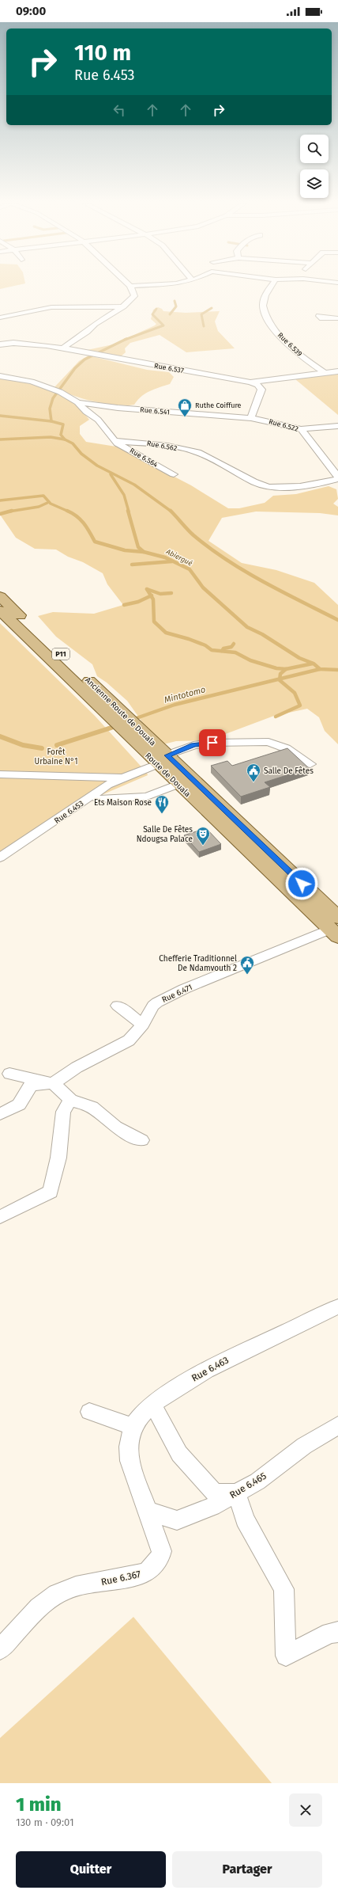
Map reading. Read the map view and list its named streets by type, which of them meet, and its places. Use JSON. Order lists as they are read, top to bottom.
{
  "streets": {
    "main road": ["P11", "Ancienne Route de Douala", "Route de Douala"],
    "street": [
      "Rue 6.539",
      "Rue 6.537",
      "Rue 6.541",
      "Rue 6.522",
      "Rue 6.562",
      "Rue 6.564",
      "Rue 6.453",
      "Rue 6.471",
      "Rue 6.463",
      "Rue 6.465",
      "Rue 6.367"
    ]
  },
  "crossings": [
    ["Rue 6.539", "Rue 6.537"],
    ["Rue 6.541", "Rue 6.522"],
    ["Rue 6.562", "Rue 6.564"],
    ["P11", "Route de Douala"],
    ["P11", "Rue 6.453"],
    ["P11", "Rue 6.471"],
    ["Ancienne Route de Douala", "Route de Douala"],
    ["Route de Douala", "Rue 6.453"],
    ["Route de Douala", "Rue 6.471"],
    ["Rue 6.463", "Rue 6.367"],
    ["Rue 6.465", "Rue 6.367"]
  ],
  "water": ["Abiergué", "Mintotomo"],
  "parks": ["Forêt Urbaine N°1"],
  "places": {
    "shop": ["Ruthe Coiffure"],
    "public building": ["Salle De Fêtes", "Chefferie Traditionnel De Ndamvouth 2"],
    "restaurant": ["Ets Maison Rose"],
    "theatre": ["Salle De Fêtes Ndougsa Palace"]
  },
  "page": {
    "status": "09:00",
    "turn": ["110 m", "Rue 6.453"],
    "heading": ["1 min", "130 m · 09:01"],
    "buttons": ["Quitter", "Partager"]
  }
}
